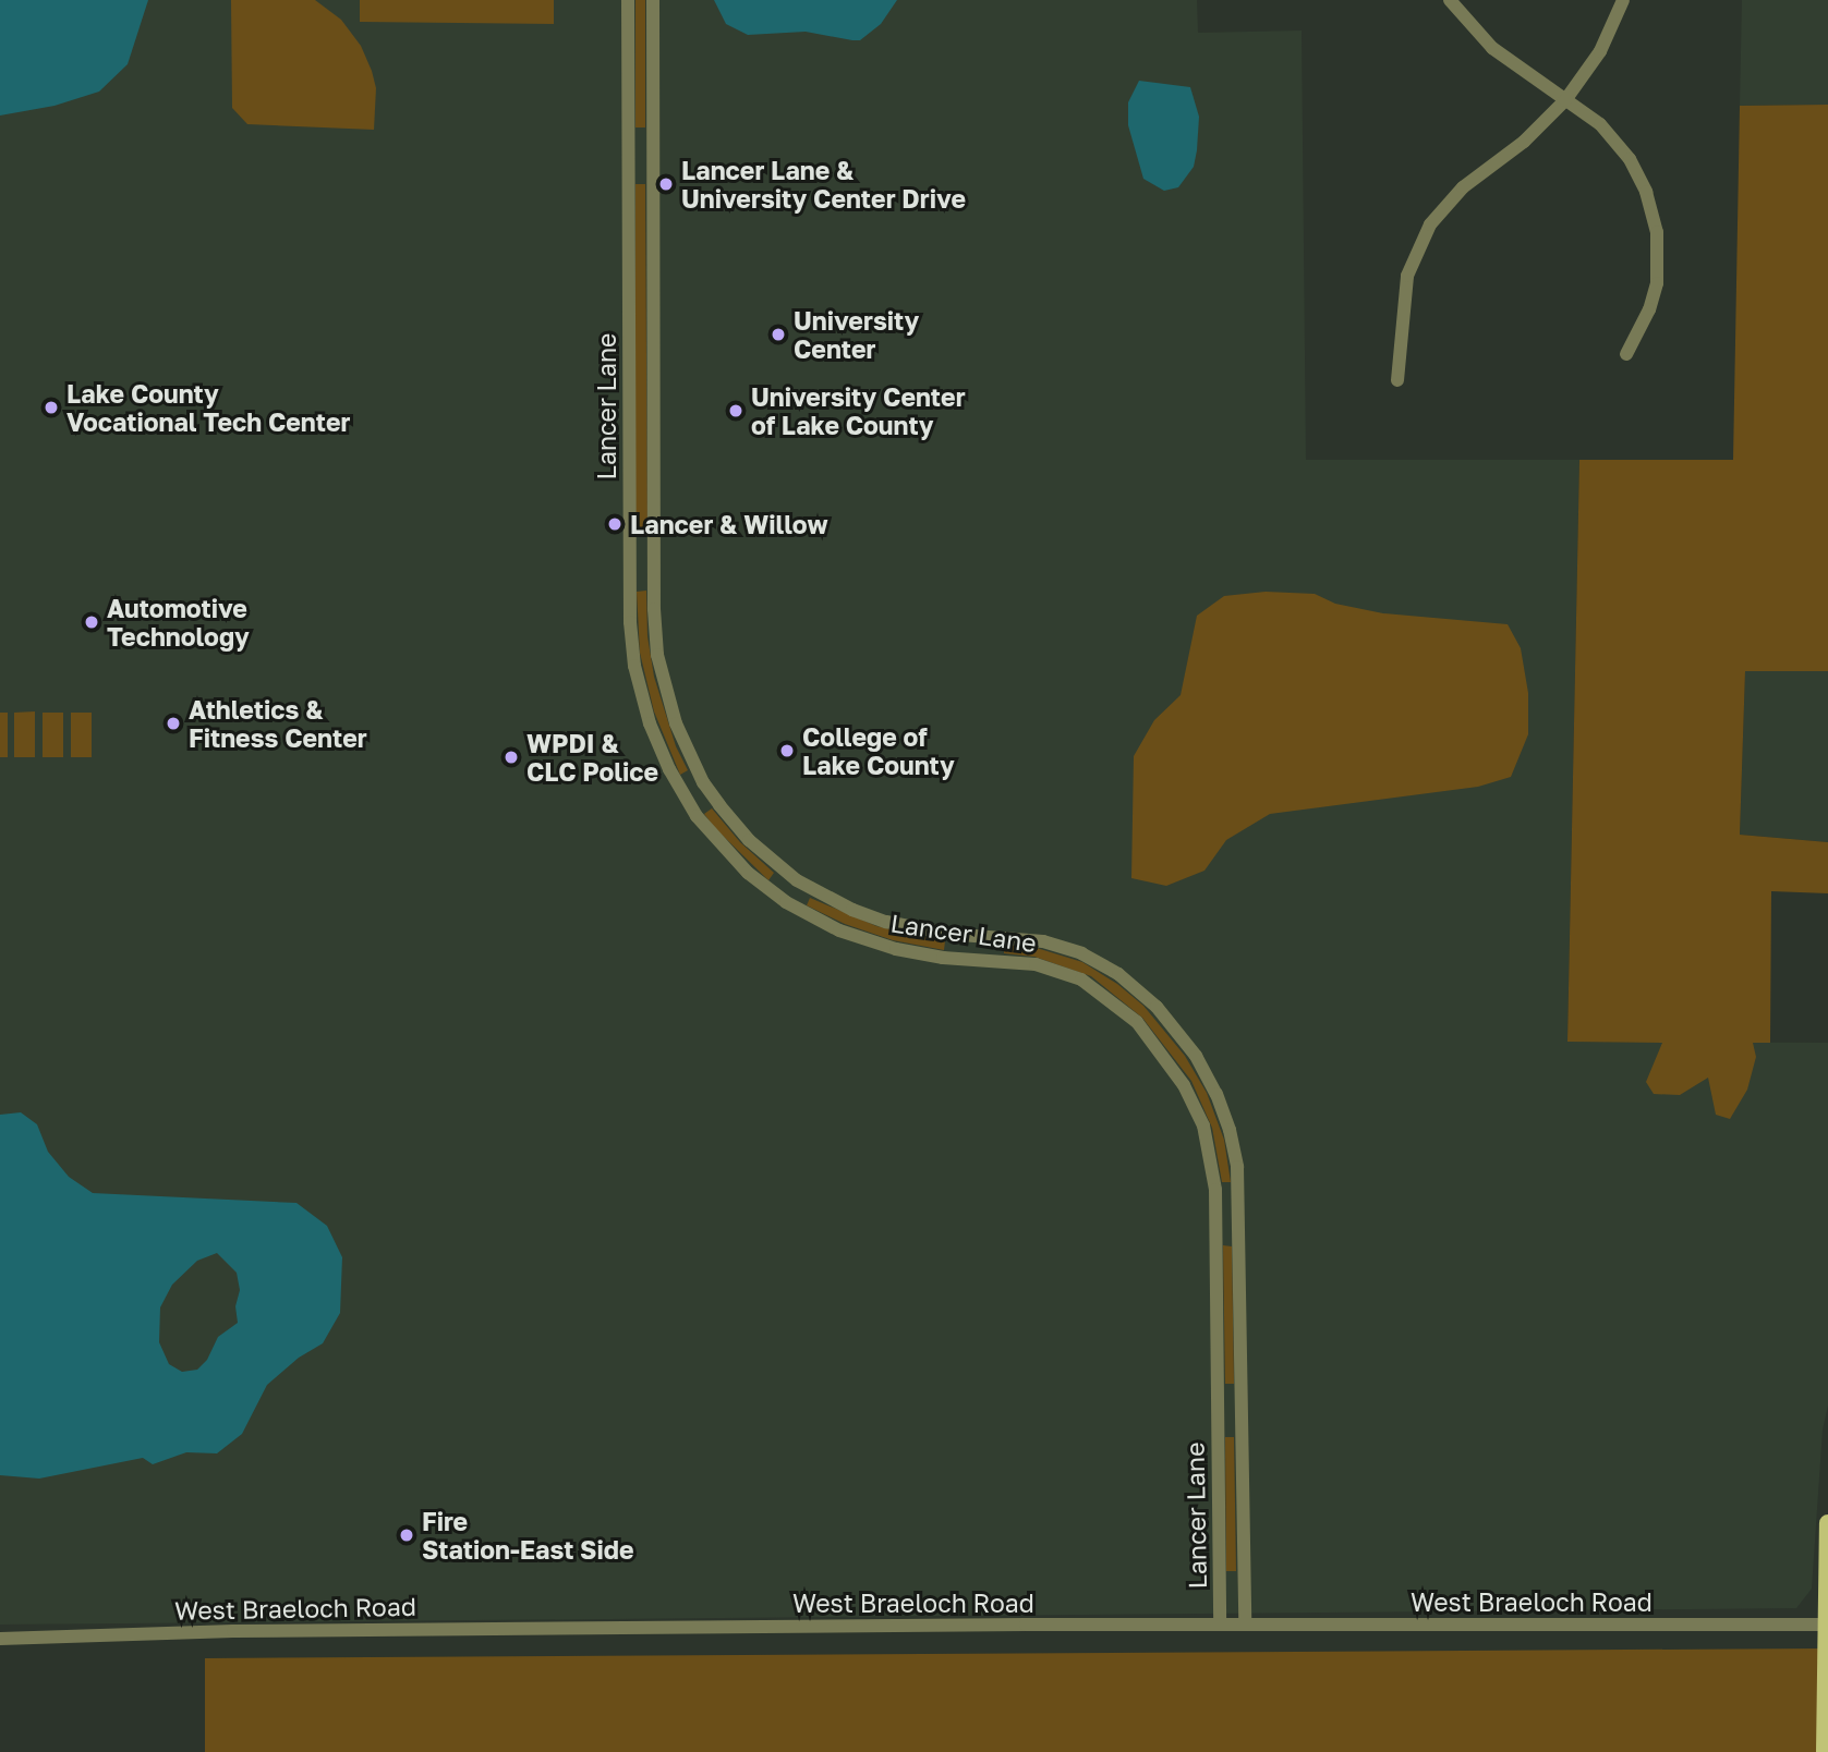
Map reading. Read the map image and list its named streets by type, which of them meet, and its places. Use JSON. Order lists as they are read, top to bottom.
{
  "streets": {
    "street": ["Lancer Lane", "West Braeloch Road"]
  },
  "crossings": [
    ["Lancer Lane", "West Braeloch Road"]
  ],
  "places": [
    "Lancer Lane & University Center Drive",
    "University Center",
    "Lake County Vocational Tech Center",
    "University Center of Lake County",
    "Lancer & Willow",
    "Automotive Technology",
    "Athletics & Fitness Center",
    "College of Lake County",
    "WPDI & CLC Police",
    "Fire Station-East Side"
  ]
}
